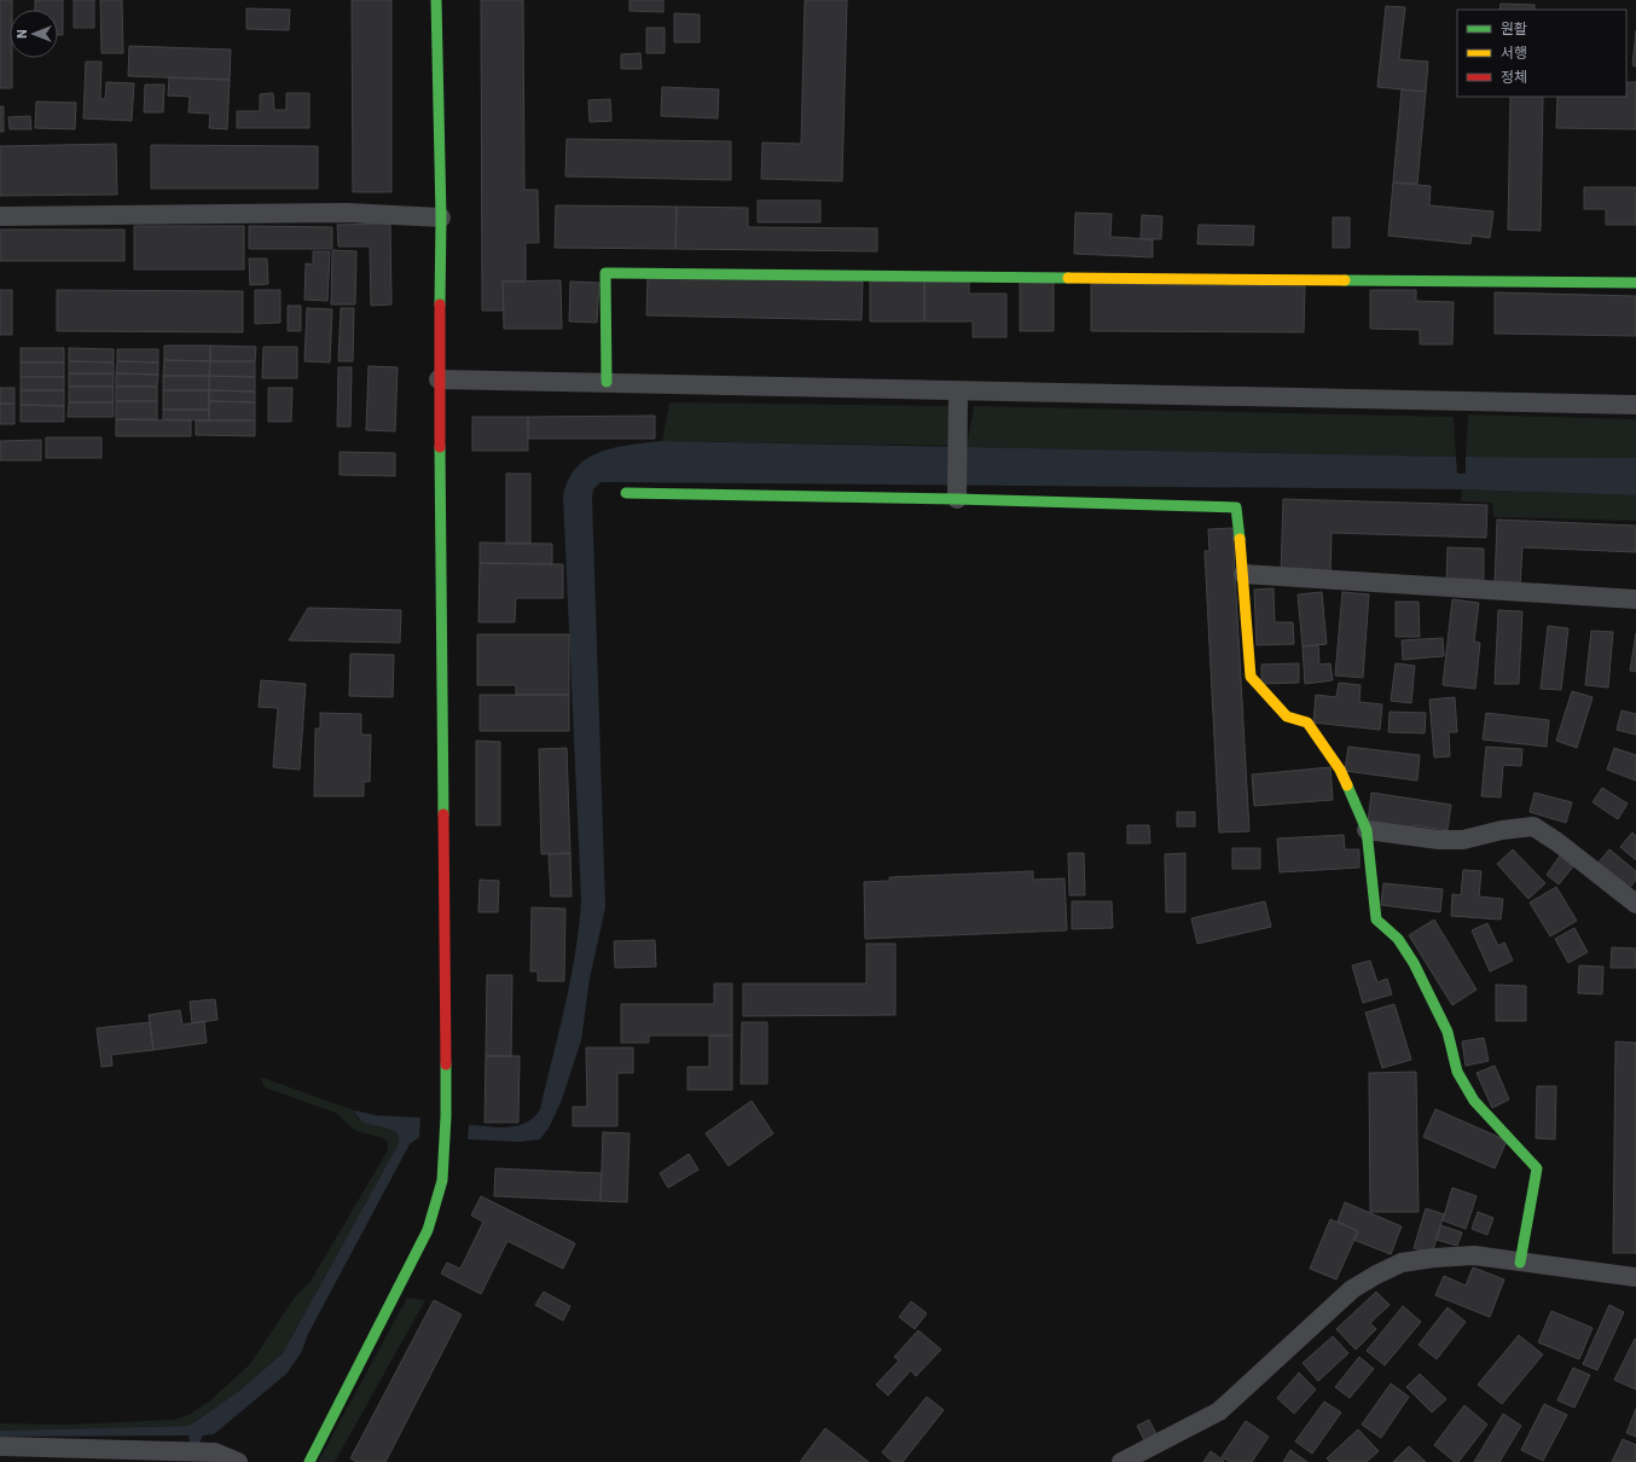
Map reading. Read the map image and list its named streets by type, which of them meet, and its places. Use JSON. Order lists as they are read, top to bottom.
{
  "legend": ["원활", "서행", "정체"],
  "north": "left"
}
